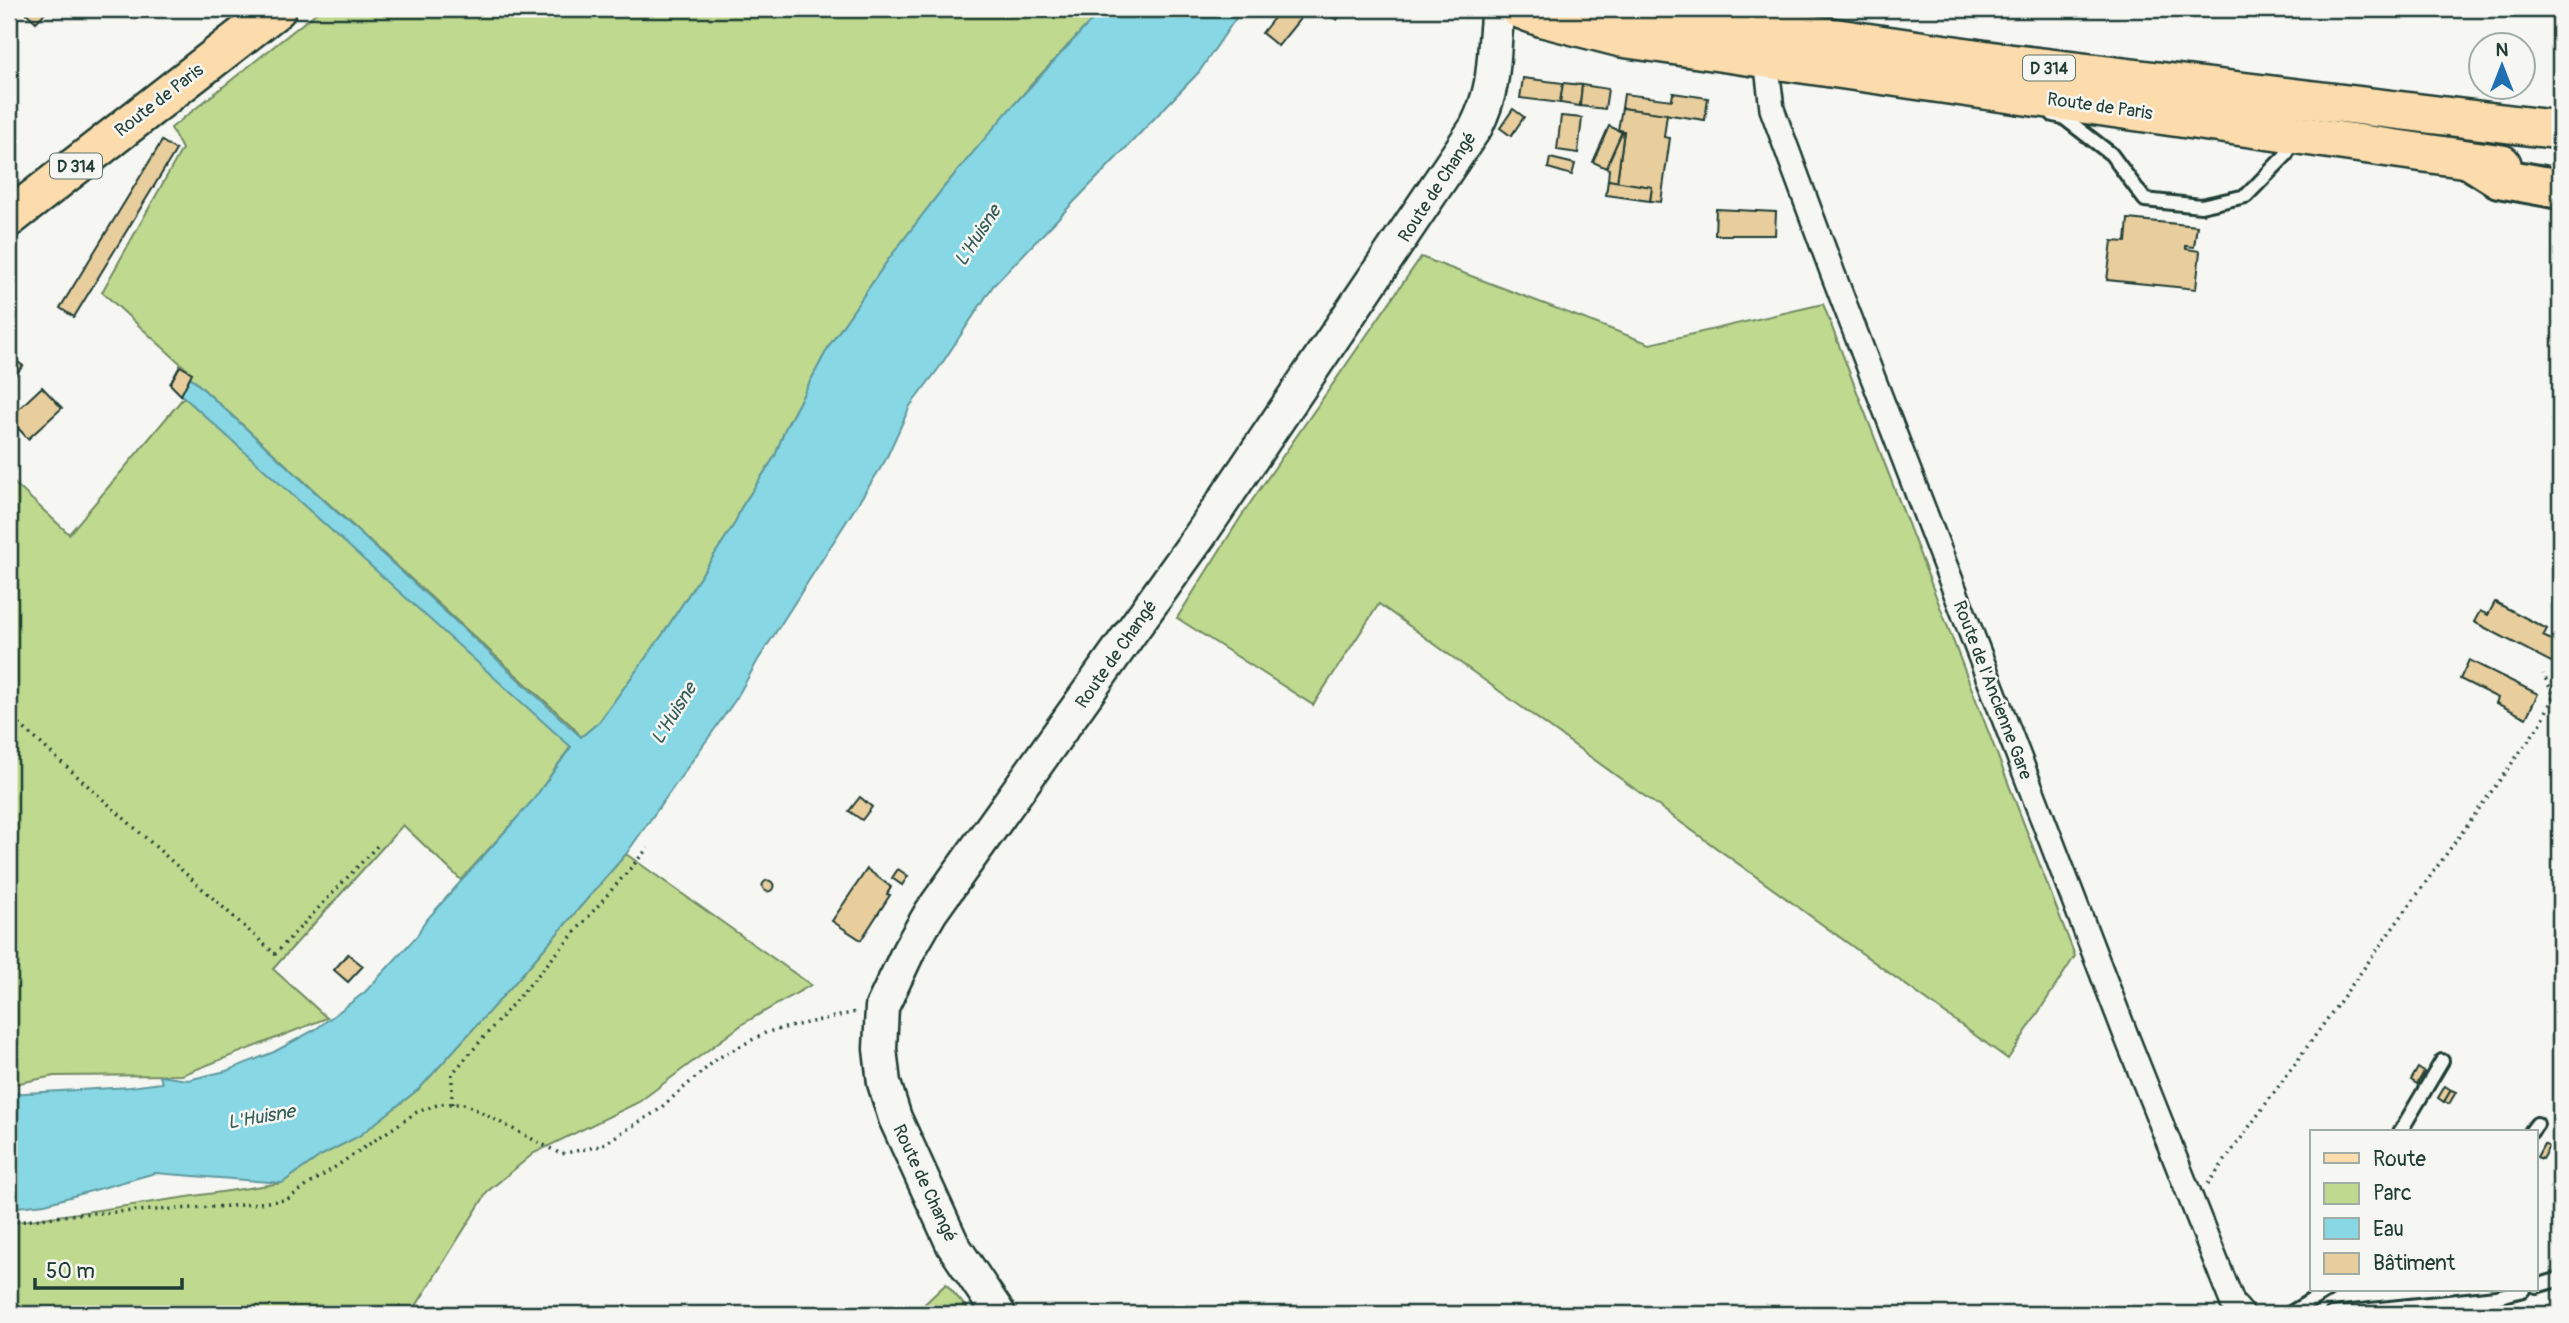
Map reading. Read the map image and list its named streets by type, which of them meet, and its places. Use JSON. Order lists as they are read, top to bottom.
{
  "streets": {
    "main road": ["D 314", "Route de Paris"],
    "street": ["Route de Changé", "Route de l'Ancienne Gare"]
  },
  "crossings": [
    ["Route de Paris", "Route de l'Ancienne Gare"]
  ],
  "water": ["L'Huisne"],
  "legend": [
    "Route",
    "Parc",
    "Eau",
    "Bâtiment"
  ],
  "scale_bar": "50 m",
  "north": "top"
}
